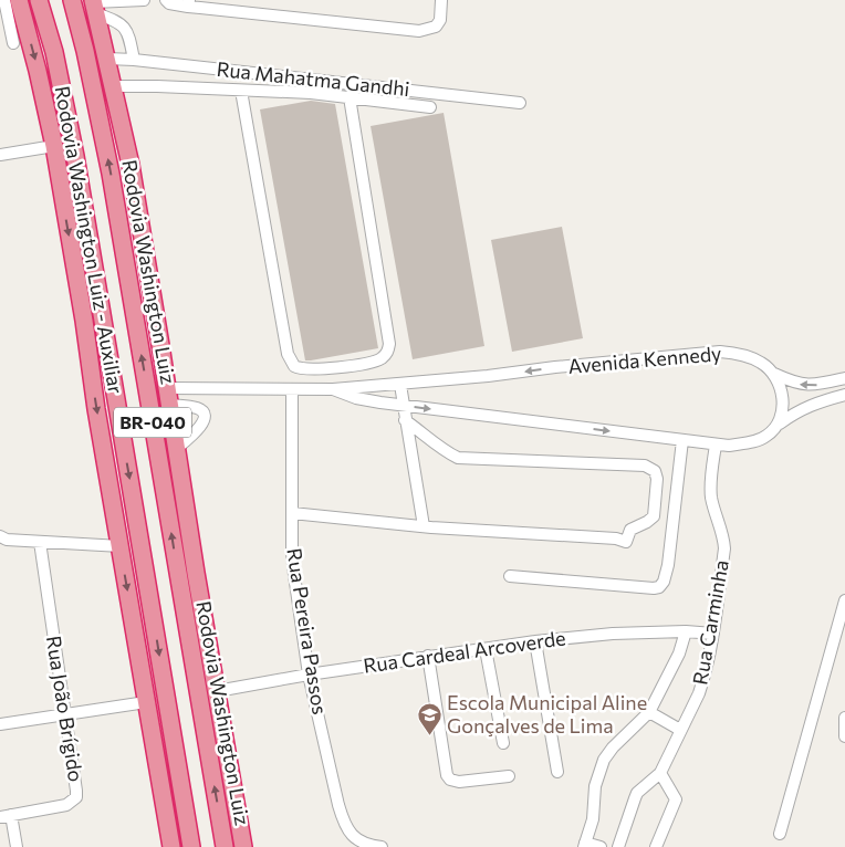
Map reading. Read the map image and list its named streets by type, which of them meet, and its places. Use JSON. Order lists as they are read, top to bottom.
{
  "streets": {
    "highway": ["Rodovia Washington Luiz - Auxiliar", "Rodovia Washington Luiz", "BR-040"],
    "street": [
      "Rua Mahatma Gandhi",
      "Avenida Kennedy",
      "Rua Carminha",
      "Rua Pereira Passos",
      "Rua Cardeal Arcoverde",
      "Rua João Brígido"
    ]
  },
  "crossings": [
    ["Avenida Kennedy", "Rua Carminha"],
    ["Avenida Kennedy", "Rua Pereira Passos"],
    ["Rua Carminha", "Rua Cardeal Arcoverde"],
    ["Rua Pereira Passos", "Rua Cardeal Arcoverde"]
  ],
  "places": {
    "school or university": ["Escola Municipal Aline Gonçalves de Lima"]
  }
}
